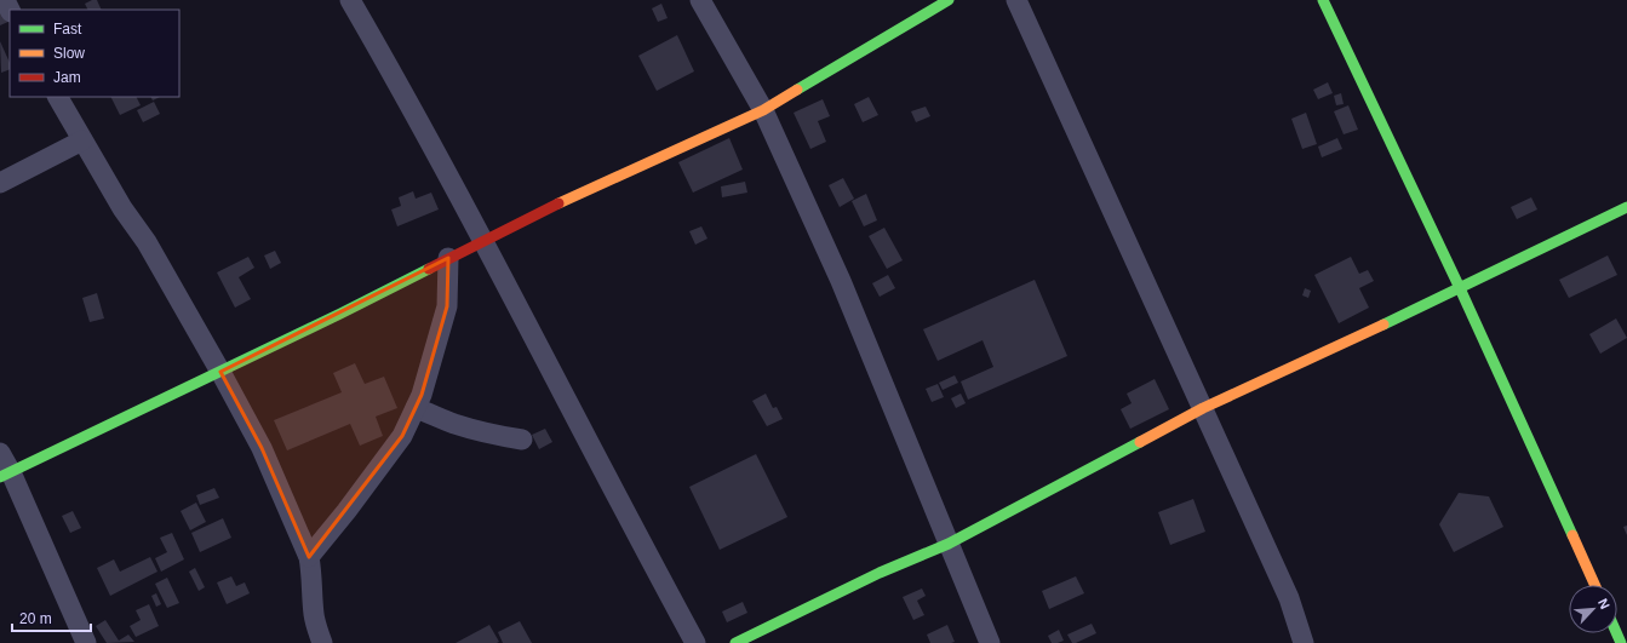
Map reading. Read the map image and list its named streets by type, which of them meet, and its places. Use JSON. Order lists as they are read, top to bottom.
{
  "legend": ["Fast", "Slow", "Jam"],
  "scale_bar": "20 m",
  "north": "top right"
}
